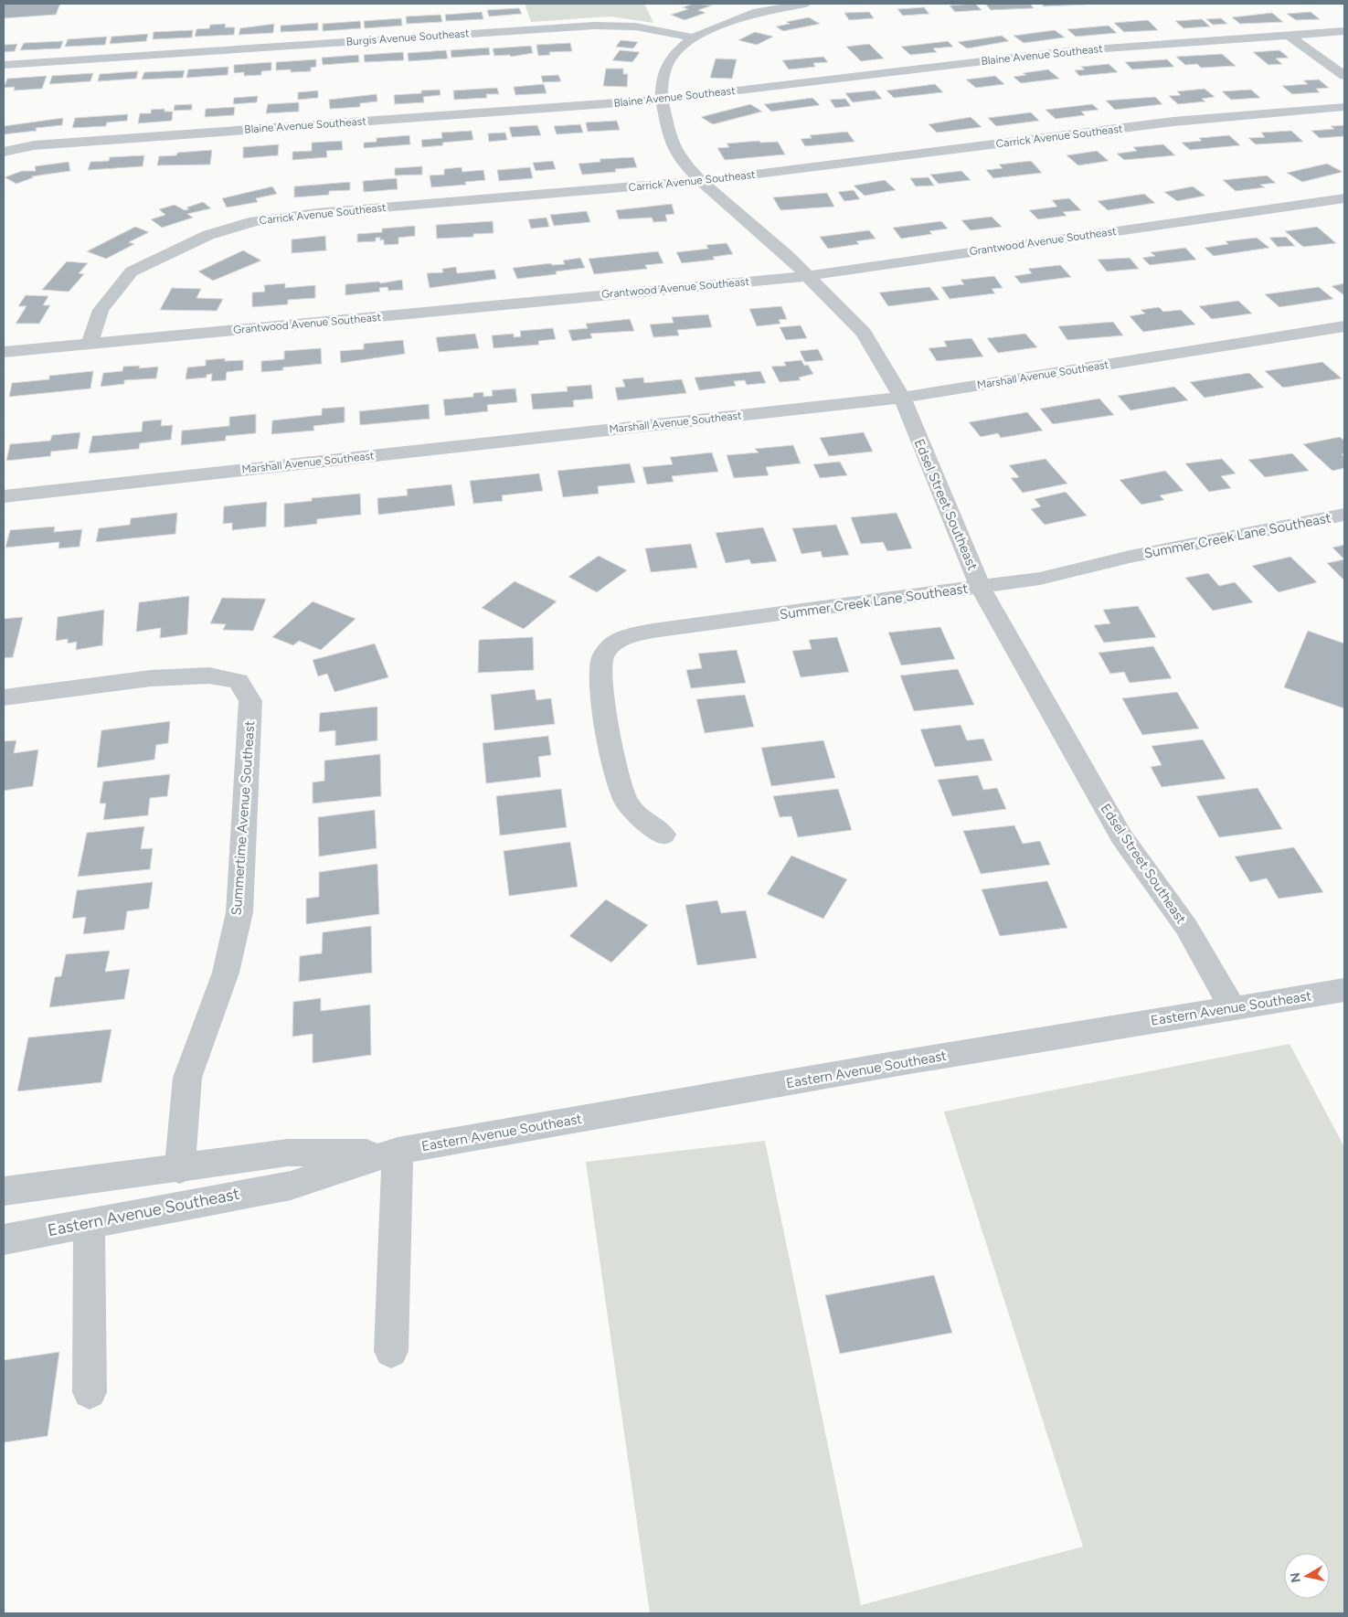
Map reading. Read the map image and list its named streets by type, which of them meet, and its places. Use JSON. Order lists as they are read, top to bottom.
{
  "streets": {
    "street": [
      "Burgis Avenue Southeast",
      "Blaine Avenue Southeast",
      "Carrick Avenue Southeast",
      "Grantwood Avenue Southeast",
      "Marshall Avenue Southeast",
      "Edsel Street Southeast",
      "Summer Creek Lane Southeast",
      "Summertime Avenue Southeast",
      "Eastern Avenue Southeast"
    ]
  },
  "crossings": [
    ["Burgis Avenue Southeast", "Edsel Street Southeast"],
    ["Blaine Avenue Southeast", "Edsel Street Southeast"],
    ["Carrick Avenue Southeast", "Grantwood Avenue Southeast"],
    ["Carrick Avenue Southeast", "Edsel Street Southeast"],
    ["Grantwood Avenue Southeast", "Edsel Street Southeast"],
    ["Marshall Avenue Southeast", "Edsel Street Southeast"],
    ["Edsel Street Southeast", "Summer Creek Lane Southeast"],
    ["Edsel Street Southeast", "Eastern Avenue Southeast"],
    ["Summertime Avenue Southeast", "Eastern Avenue Southeast"]
  ],
  "north": "left"
}
